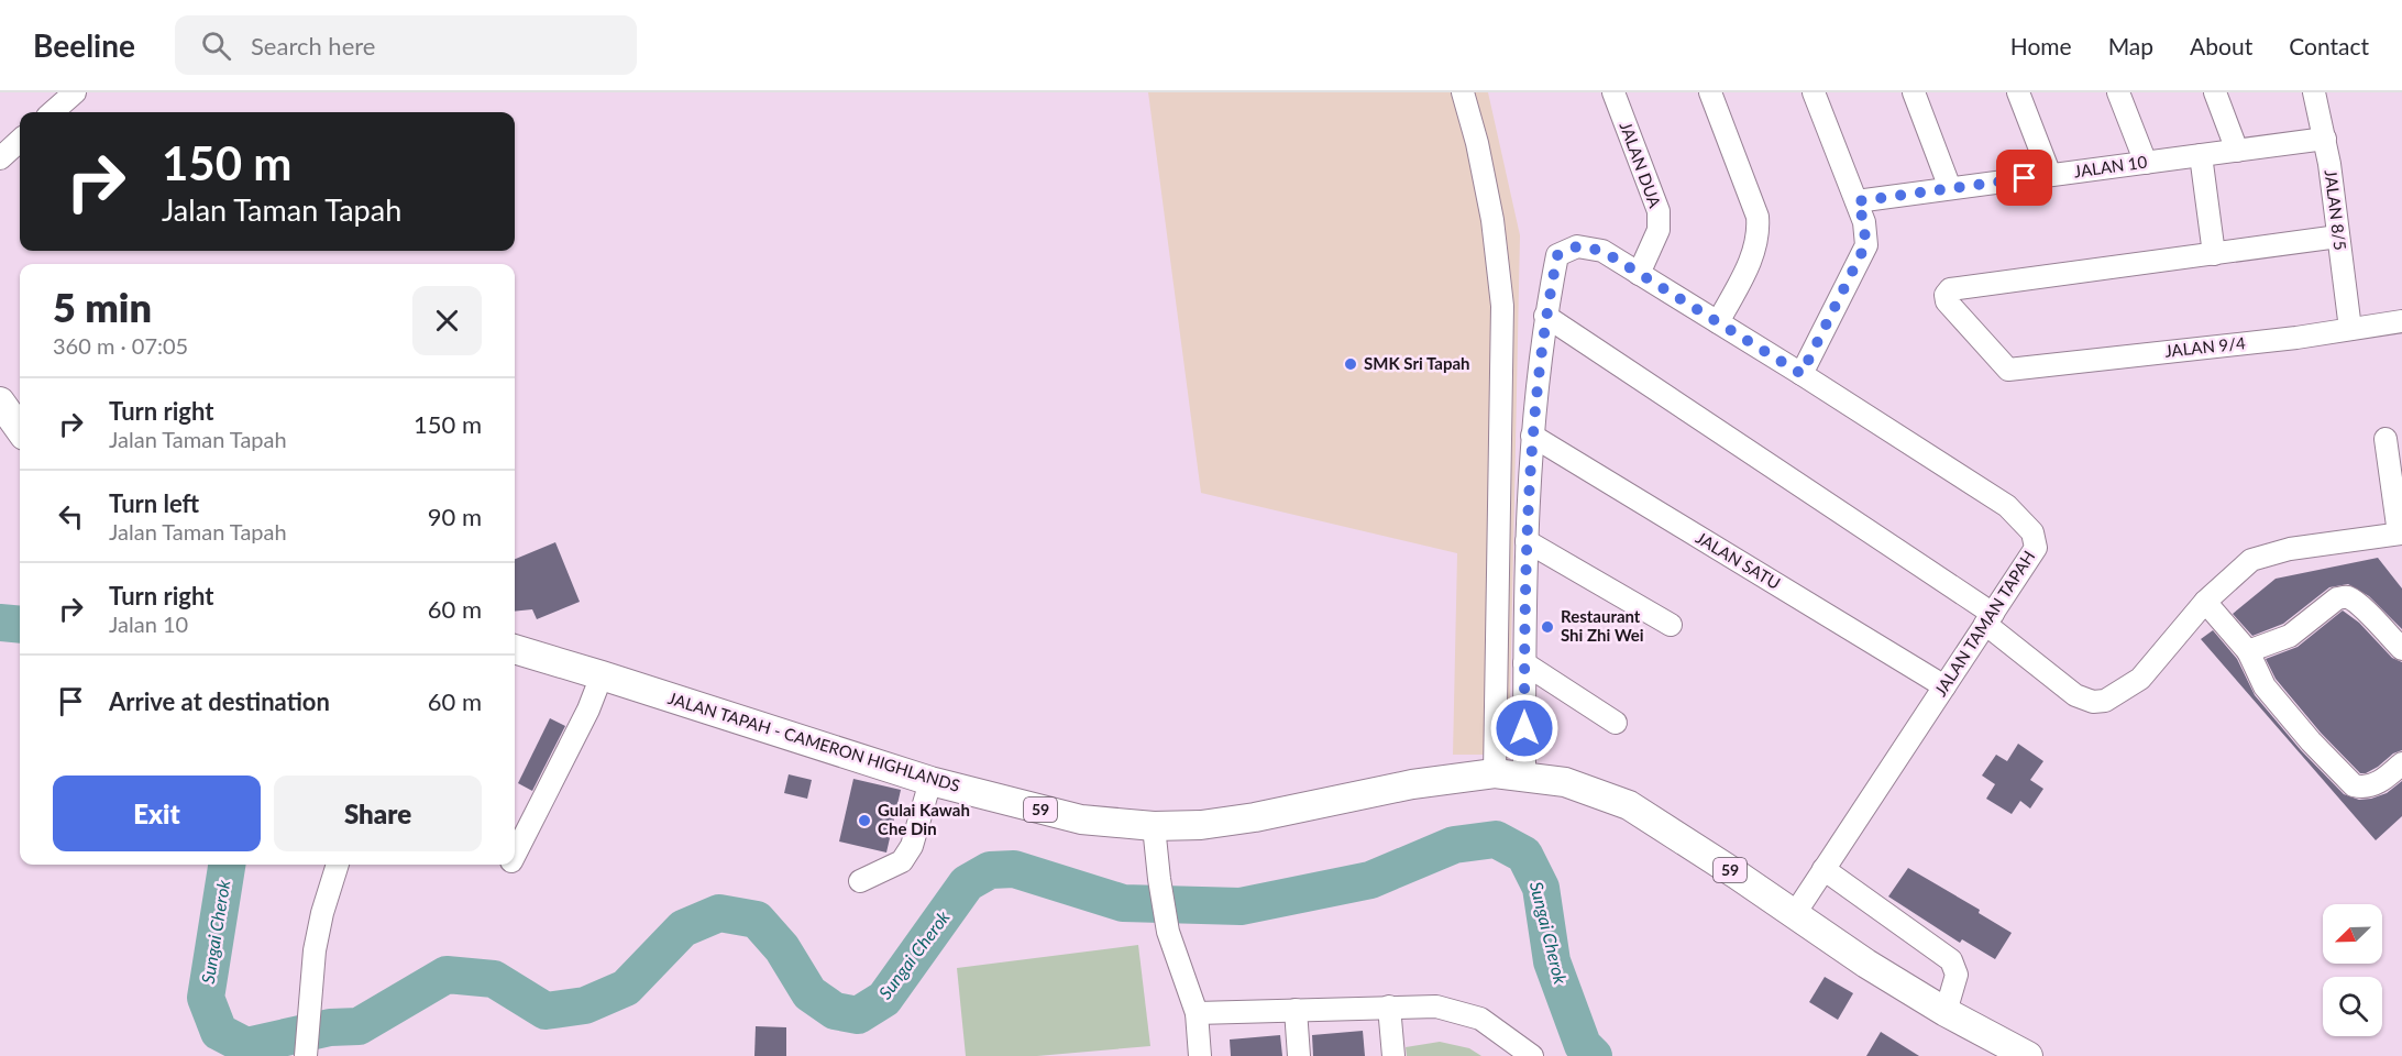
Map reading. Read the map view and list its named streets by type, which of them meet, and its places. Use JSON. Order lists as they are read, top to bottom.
{
  "streets": {
    "main road": ["JALAN TAPAH - CAMERON HIGHLANDS", "59"],
    "street": [
      "JALAN DUA",
      "JALAN 10",
      "JALAN 8/5",
      "JALAN 9/4",
      "JALAN SATU",
      "JALAN TAMAN TAPAH"
    ]
  },
  "crossings": [
    ["JALAN DUA", "JALAN TAMAN TAPAH"],
    ["JALAN 10", "JALAN 8/5"],
    ["JALAN 8/5", "JALAN 9/4"],
    ["JALAN SATU", "JALAN TAMAN TAPAH"],
    ["JALAN TAMAN TAPAH", "JALAN TAPAH - CAMERON HIGHLANDS"]
  ],
  "water": ["Sungai Cherok"],
  "places": ["SMK Sri Tapah", "Restaurant Shi Zhi Wei", "Gulai Kawah Che Din"],
  "north": "bottom left",
  "page": {
    "header": "Beeline",
    "search": "Search here",
    "nav": [
      "Home",
      "Map",
      "About",
      "Contact"
    ],
    "turn": ["150 m", "Jalan Taman Tapah"],
    "heading": ["5 min", "360 m · 07:05"],
    "list": [
      {
        "name": "Turn right",
        "note": "Jalan Taman Tapah",
        "value": "150 m"
      },
      {
        "name": "Turn left",
        "note": "Jalan Taman Tapah",
        "value": "90 m"
      },
      {
        "name": "Turn right",
        "note": "Jalan 10",
        "value": "60 m"
      },
      {
        "name": "Arrive at destination",
        "value": "60 m"
      }
    ],
    "buttons": ["Exit", "Share"]
  }
}
